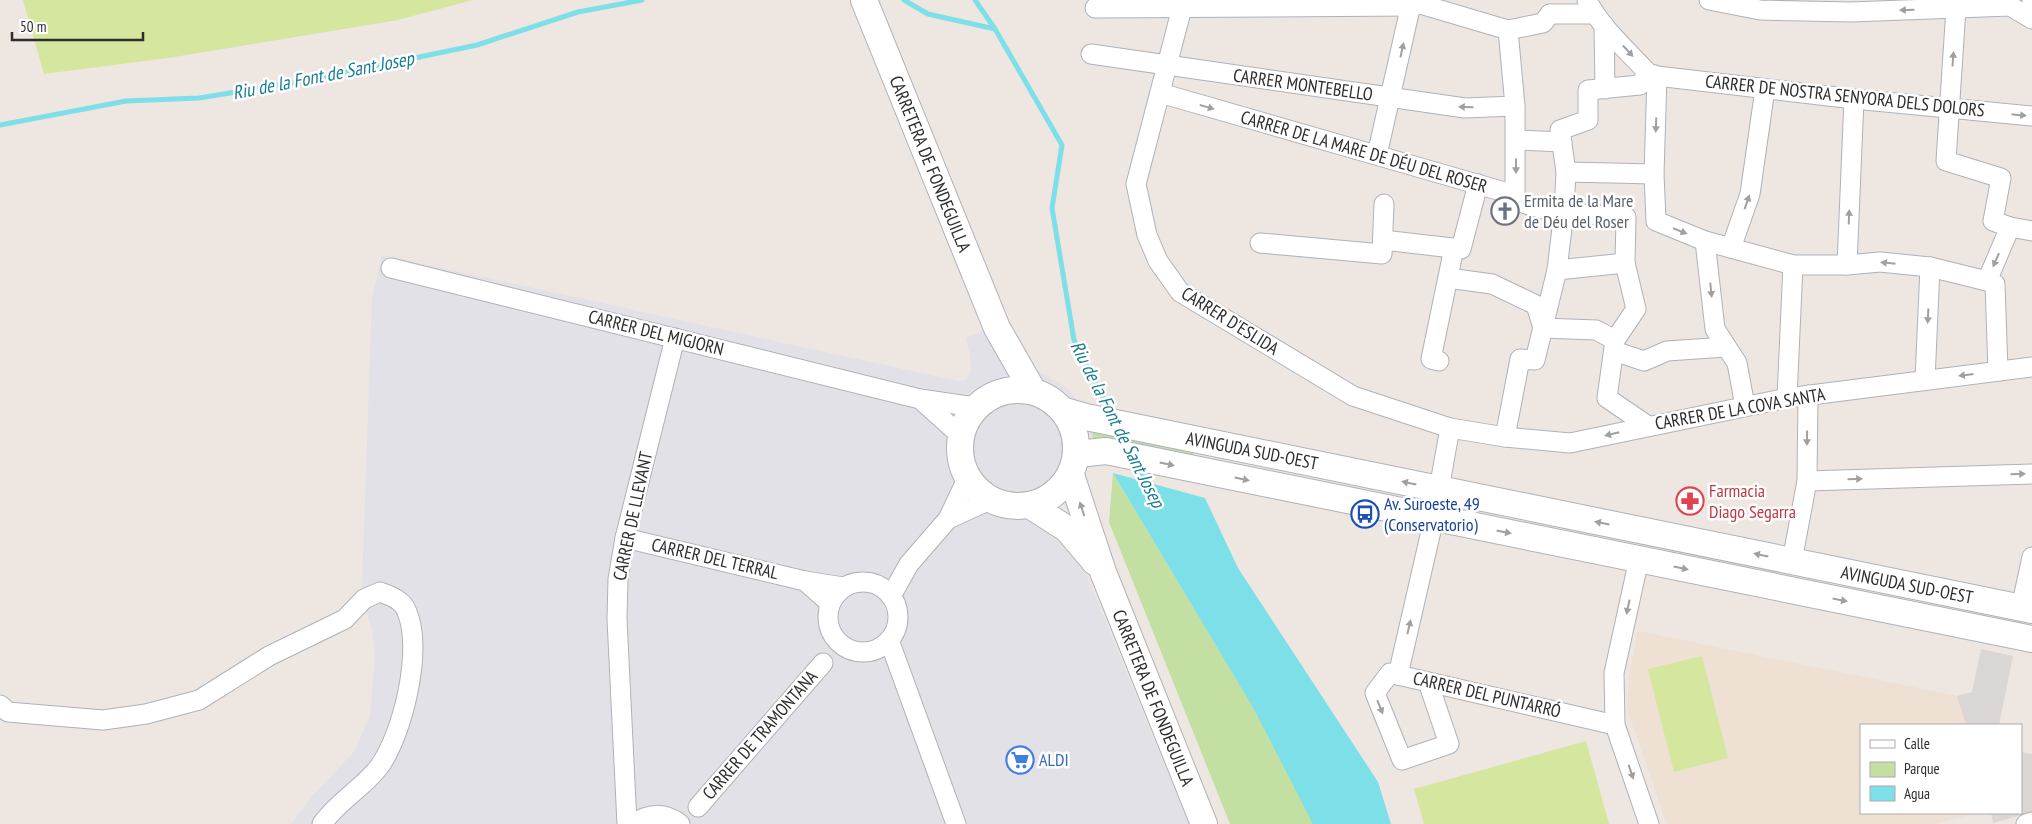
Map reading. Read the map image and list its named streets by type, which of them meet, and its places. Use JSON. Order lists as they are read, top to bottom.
{
  "streets": {
    "street": [
      "CARRER MONTEBELLO",
      "CARRER DE NOSTRA SENYORA DELS DOLORS",
      "CARRER DE LA MARE DE DÉU DEL ROSER",
      "CARRETERA DE FONDEGUILLA",
      "CARRER D'ESLIDA",
      "CARRER DEL MIGJORN",
      "CARRER DE LA COVA SANTA",
      "AVINGUDA SUD-OEST",
      "CARRER DE LLEVANT",
      "CARRER DEL TERRAL",
      "CARRER DEL PUNTARRÓ",
      "CARRER DE TRAMONTANA"
    ]
  },
  "crossings": [
    ["CARRER MONTEBELLO", "CARRER D'ESLIDA"],
    ["CARRER DE LA MARE DE DÉU DEL ROSER", "CARRER D'ESLIDA"],
    ["CARRETERA DE FONDEGUILLA", "CARRER DEL MIGJORN"],
    ["CARRETERA DE FONDEGUILLA", "AVINGUDA SUD-OEST"],
    ["CARRER D'ESLIDA", "CARRER DE LA COVA SANTA"],
    ["CARRER DEL MIGJORN", "AVINGUDA SUD-OEST"],
    ["CARRER DEL MIGJORN", "CARRER DE LLEVANT"],
    ["AVINGUDA SUD-OEST", "CARRER DEL PUNTARRÓ"],
    ["CARRER DE LLEVANT", "CARRER DEL TERRAL"],
    ["CARRER DEL TERRAL", "CARRER DE TRAMONTANA"]
  ],
  "one_way": ["CARRER DEL PUNTARRÓ"],
  "water": ["Riu de la Font de Sant Josep"],
  "places": {
    "church": ["Ermita de la Mare de Déu del Roser"],
    "pharmacy": ["Farmacia Diago Segarra"],
    "bus stop": ["Av. Suroeste, 49 (Conservatorio)"],
    "supermarket": ["ALDI"]
  },
  "legend": ["Calle", "Parque", "Agua"],
  "scale_bar": "50 m"
}
